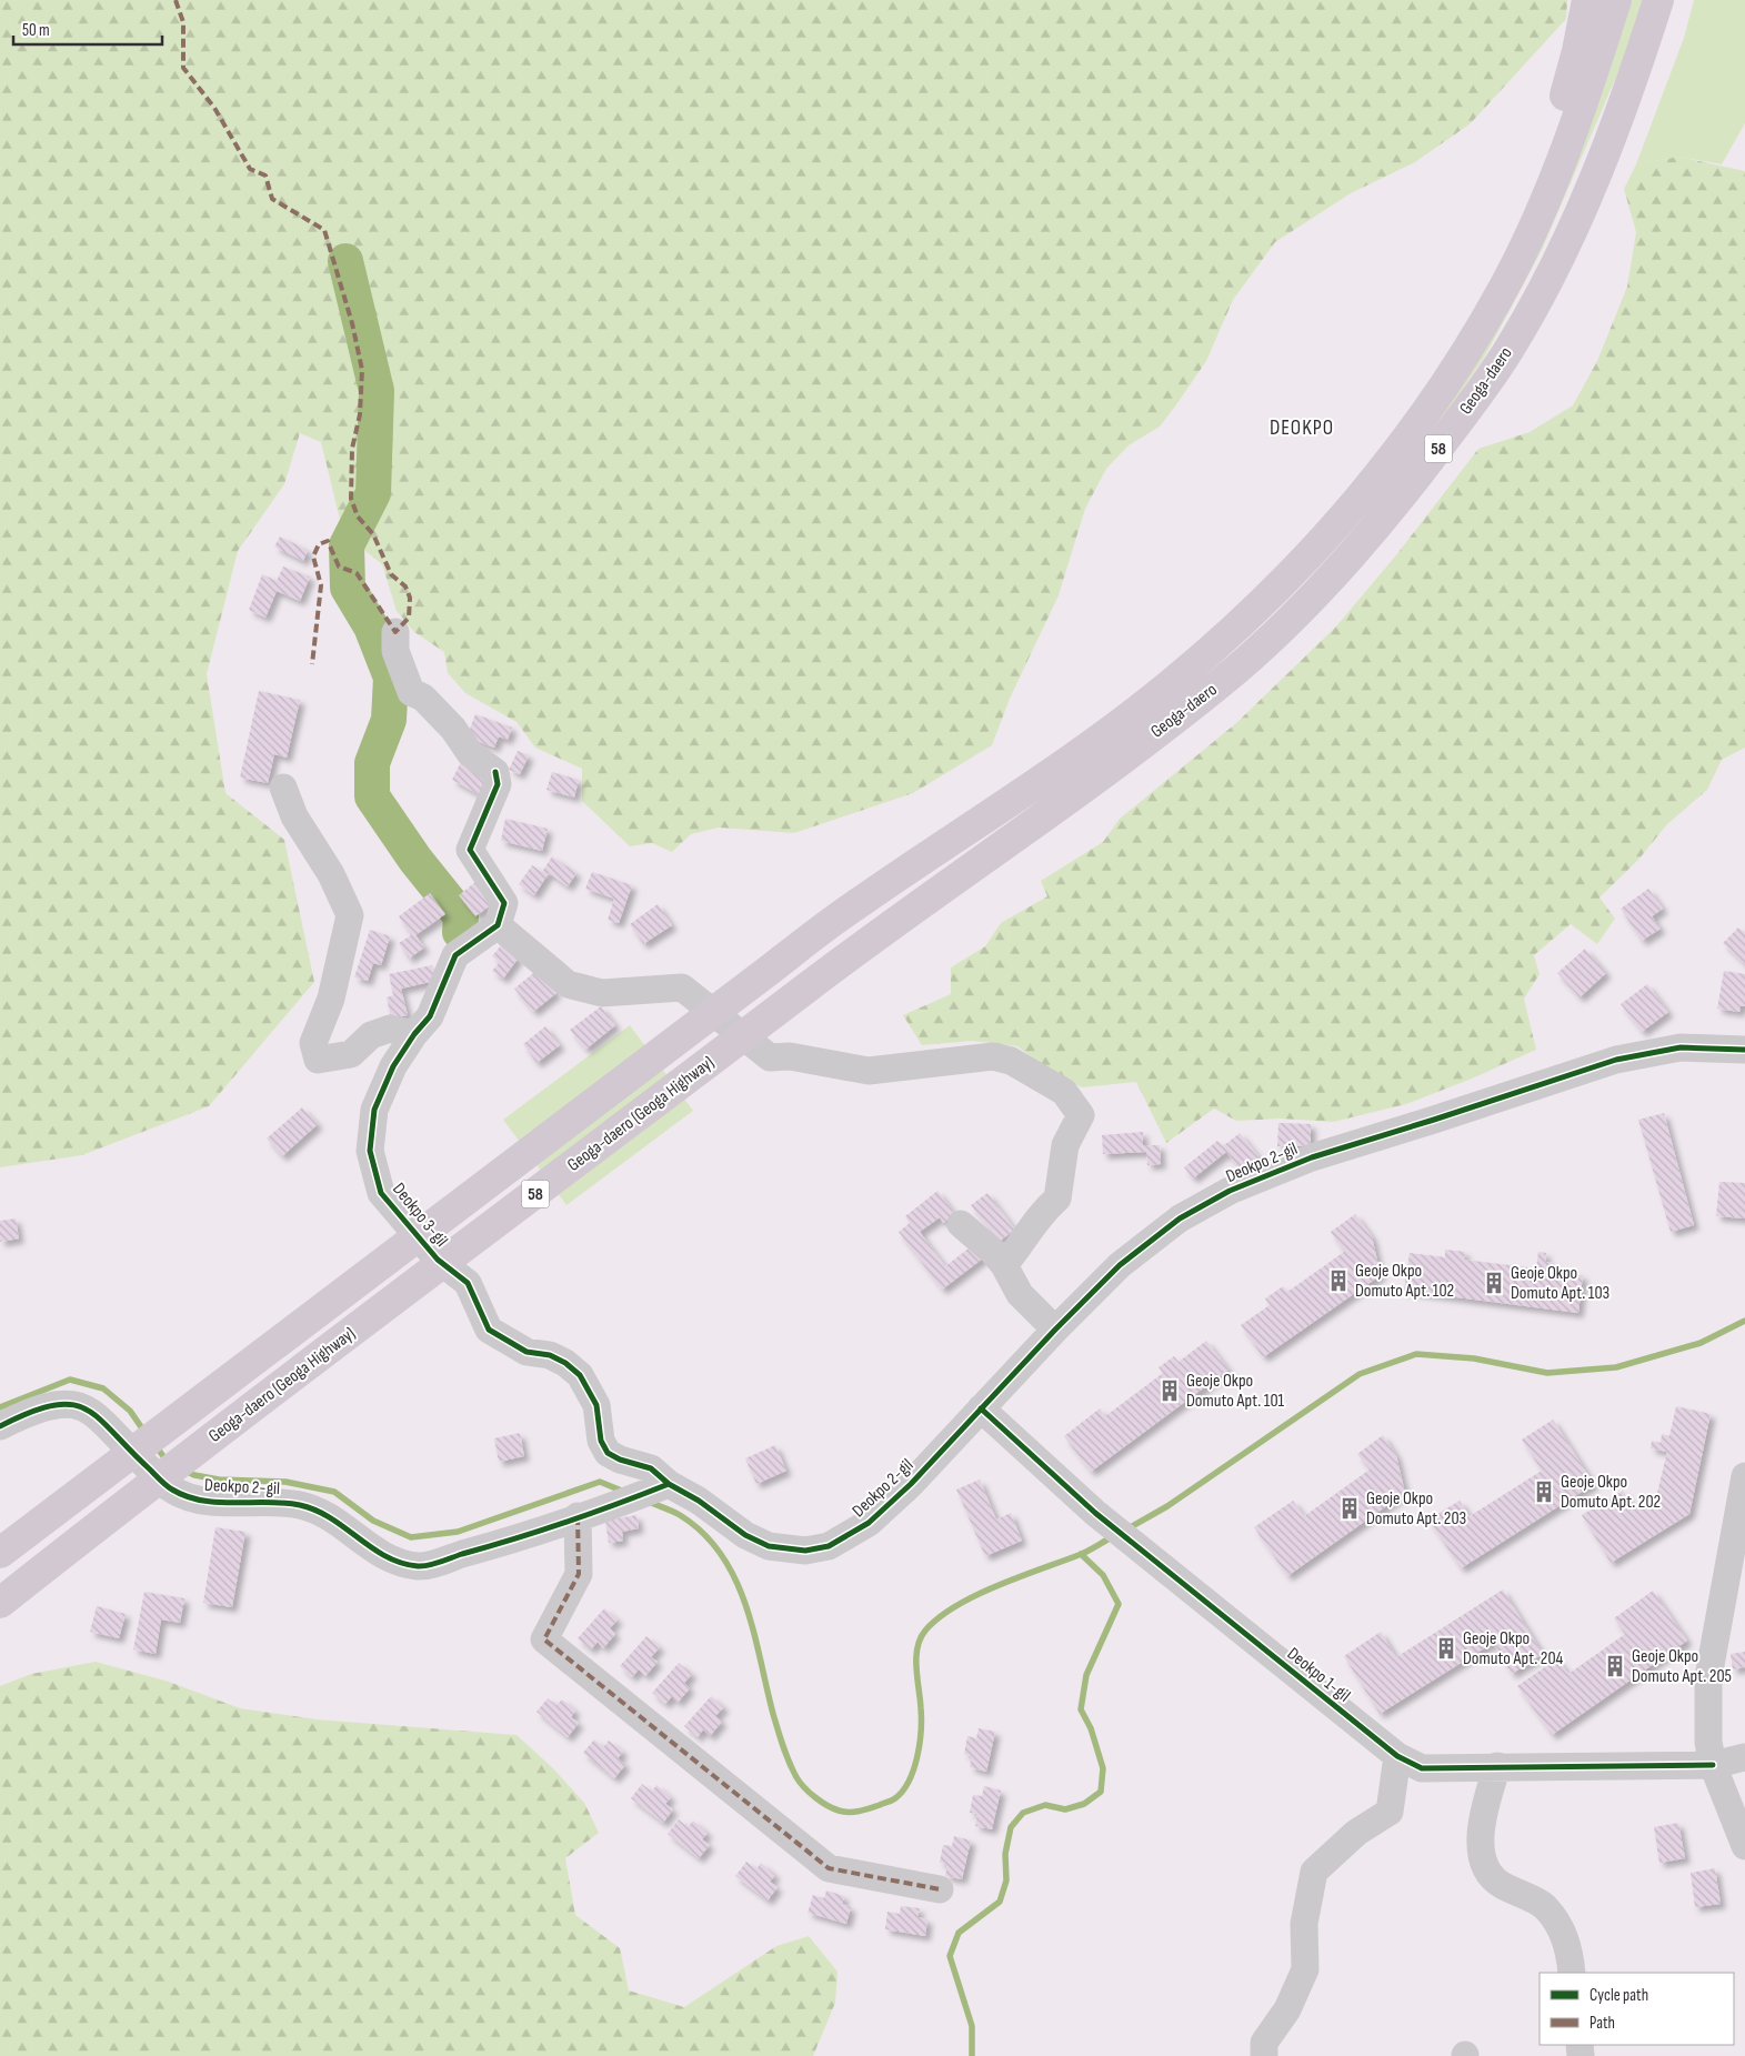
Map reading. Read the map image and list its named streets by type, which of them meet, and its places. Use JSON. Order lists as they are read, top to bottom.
{
  "streets": {
    "highway": ["Geoga-daero", "58", "Geoga-daero (Geoga Highway)"],
    "street": ["Deokpo 2-gil", "Deokpo 3-gil", "Deokpo 1-gil"]
  },
  "crossings": [
    ["Geoga-daero", "Geoga-daero (Geoga Highway)"],
    ["Deokpo 2-gil", "Deokpo 3-gil"],
    ["Deokpo 2-gil", "Deokpo 1-gil"]
  ],
  "districts": ["DEOKPO"],
  "places": {
    "building": [
      "Geoje Okpo Domuto Apt. 102",
      "Geoje Okpo Domuto Apt. 103",
      "Geoje Okpo Domuto Apt. 101",
      "Geoje Okpo Domuto Apt. 202",
      "Geoje Okpo Domuto Apt. 203",
      "Geoje Okpo Domuto Apt. 204",
      "Geoje Okpo Domuto Apt. 205"
    ]
  },
  "legend": ["Cycle path", "Path"],
  "scale_bar": "50 m"
}
